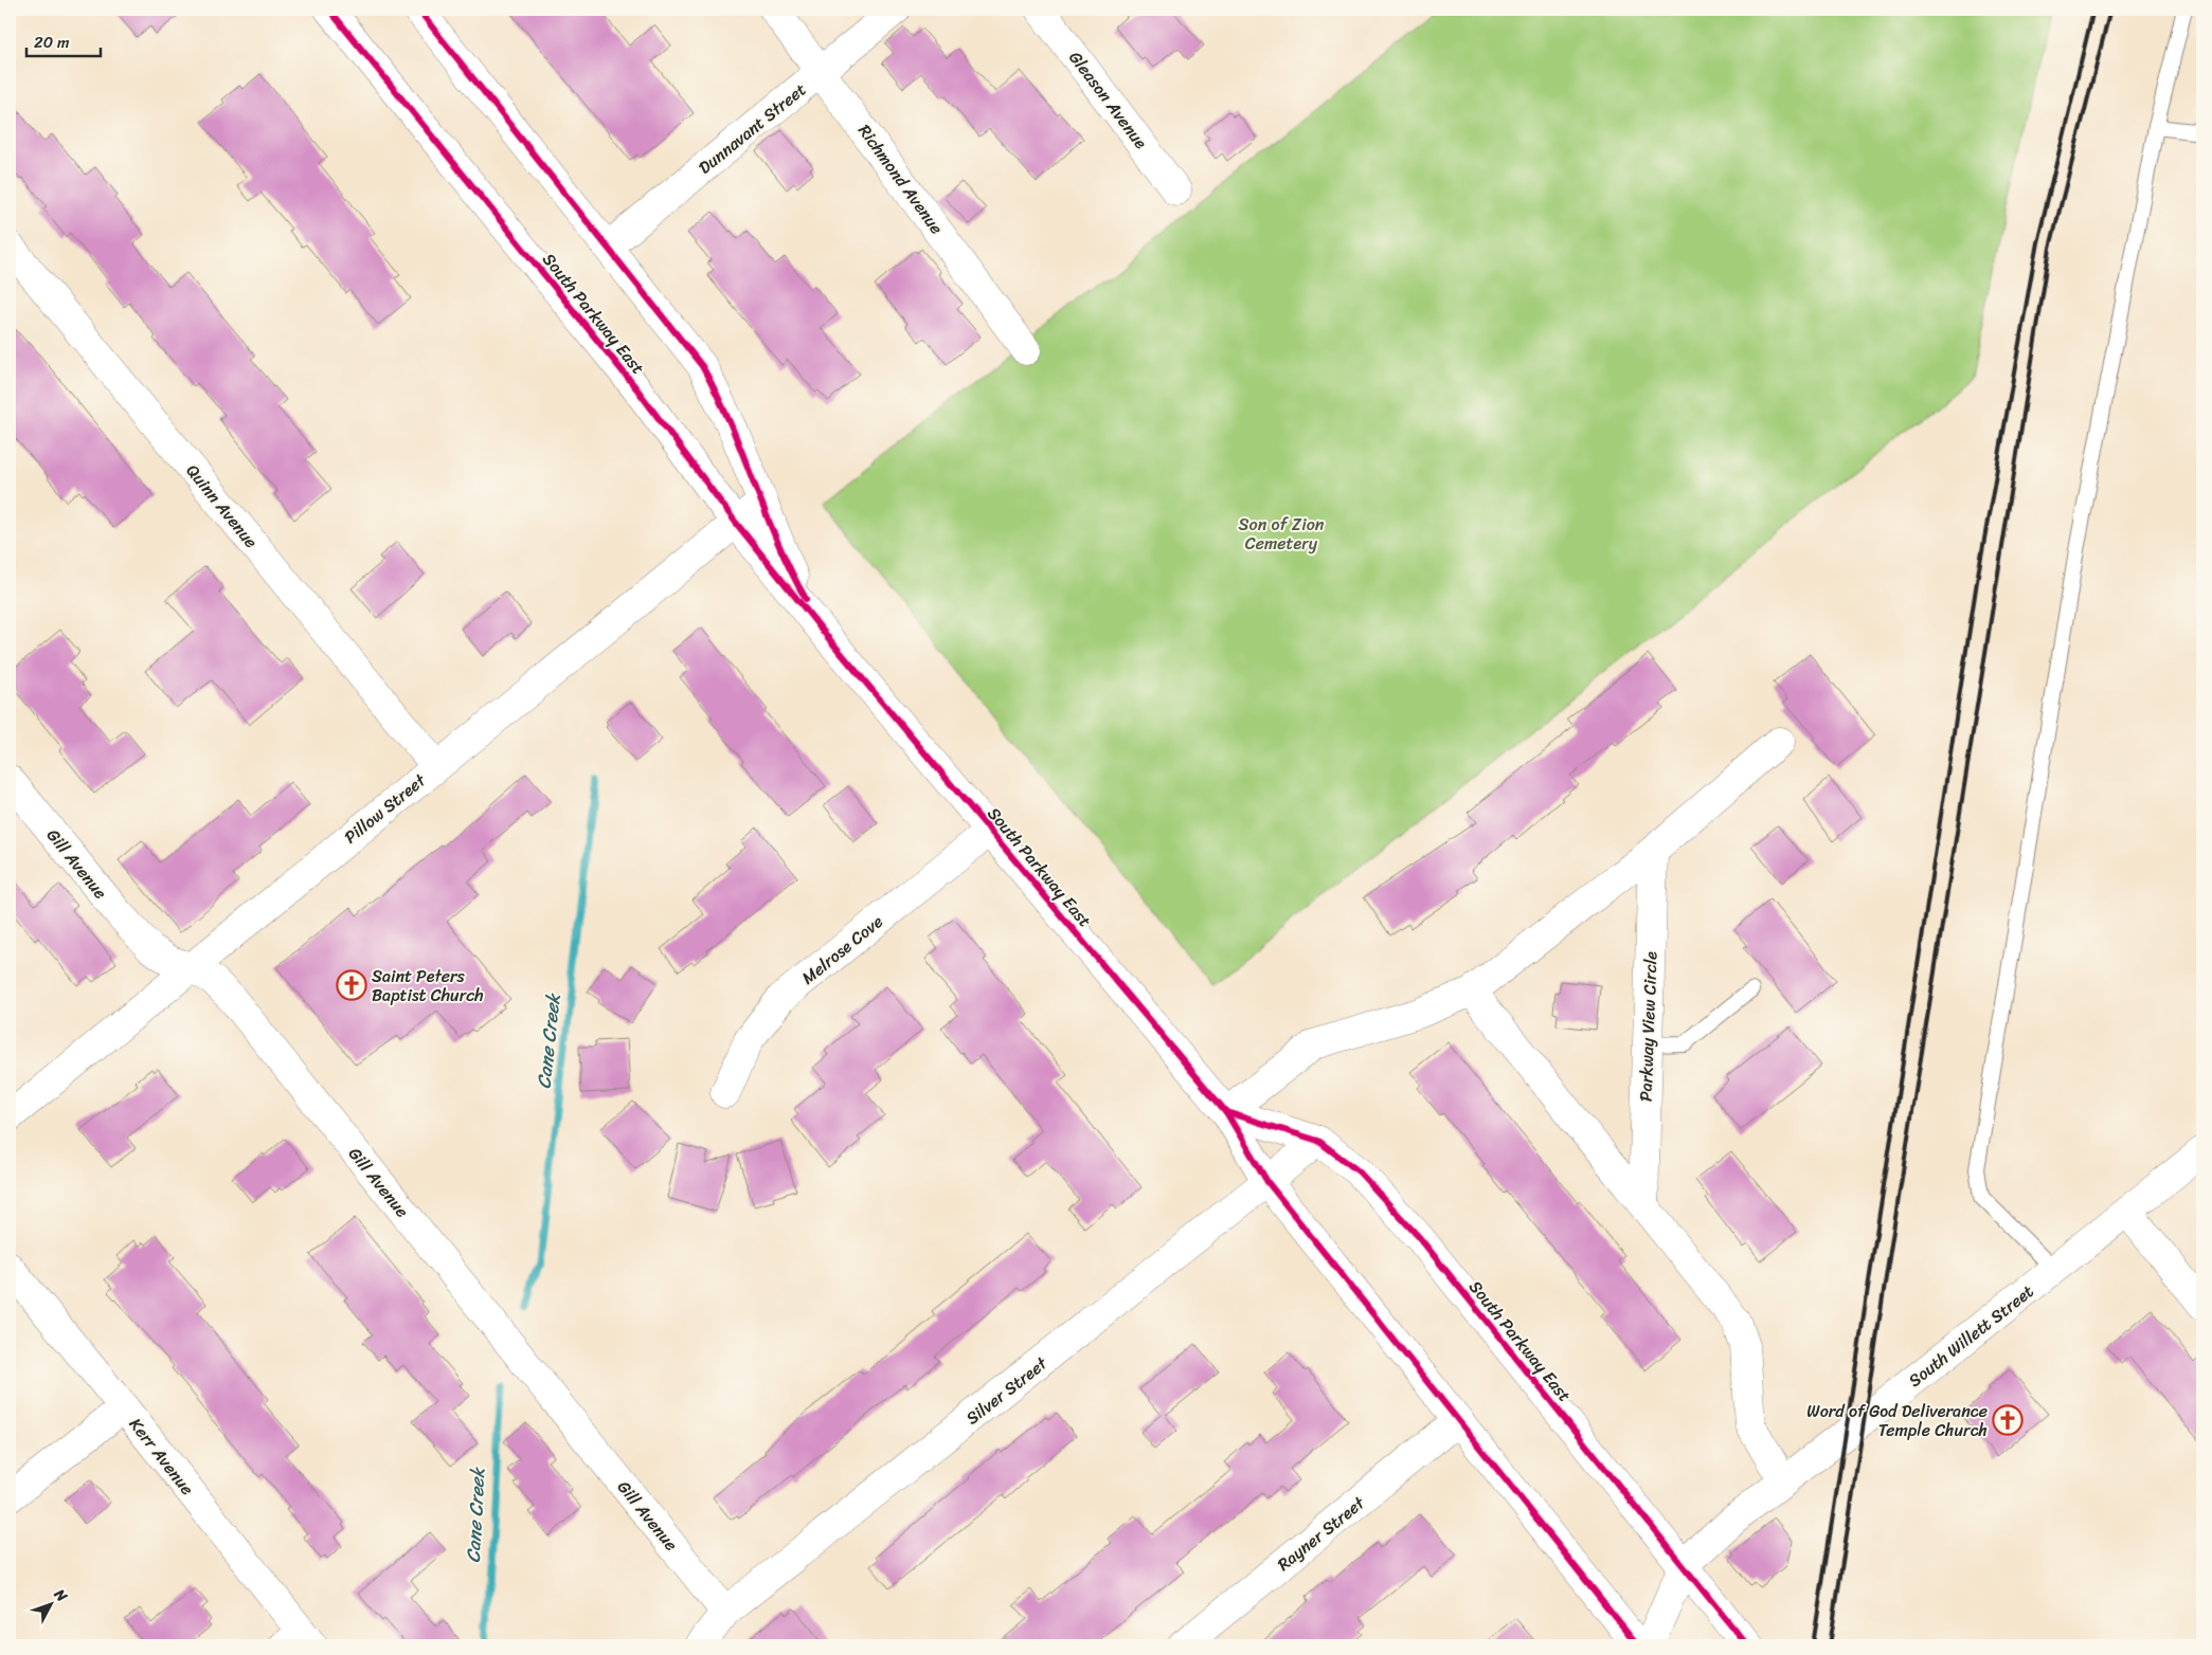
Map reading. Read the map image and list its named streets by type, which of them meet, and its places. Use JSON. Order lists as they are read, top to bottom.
{
  "streets": {
    "street": [
      "Gleason Avenue",
      "Dunnavant Street",
      "Richmond Avenue",
      "South Parkway East",
      "Quinn Avenue",
      "Pillow Street",
      "Gill Avenue",
      "Melrose Cove",
      "Parkway View Circle",
      "South Willett Street",
      "Silver Street",
      "Kerr Avenue",
      "Rayner Street"
    ]
  },
  "crossings": [
    ["Dunnavant Street", "Richmond Avenue"],
    ["Dunnavant Street", "South Parkway East"],
    ["South Parkway East", "Pillow Street"],
    ["South Parkway East", "Melrose Cove"],
    ["South Parkway East", "South Willett Street"],
    ["South Parkway East", "Silver Street"],
    ["South Parkway East", "Rayner Street"],
    ["Quinn Avenue", "Pillow Street"],
    ["Pillow Street", "Gill Avenue"],
    ["Gill Avenue", "Silver Street"]
  ],
  "water": ["Cane Creek"],
  "parks": ["Son of Zion Cemetery"],
  "places": {
    "church": ["Saint Peters Baptist Church", "Word of God Deliverance Temple Church"]
  },
  "scale_bar": "20 m",
  "north": "top right"
}
